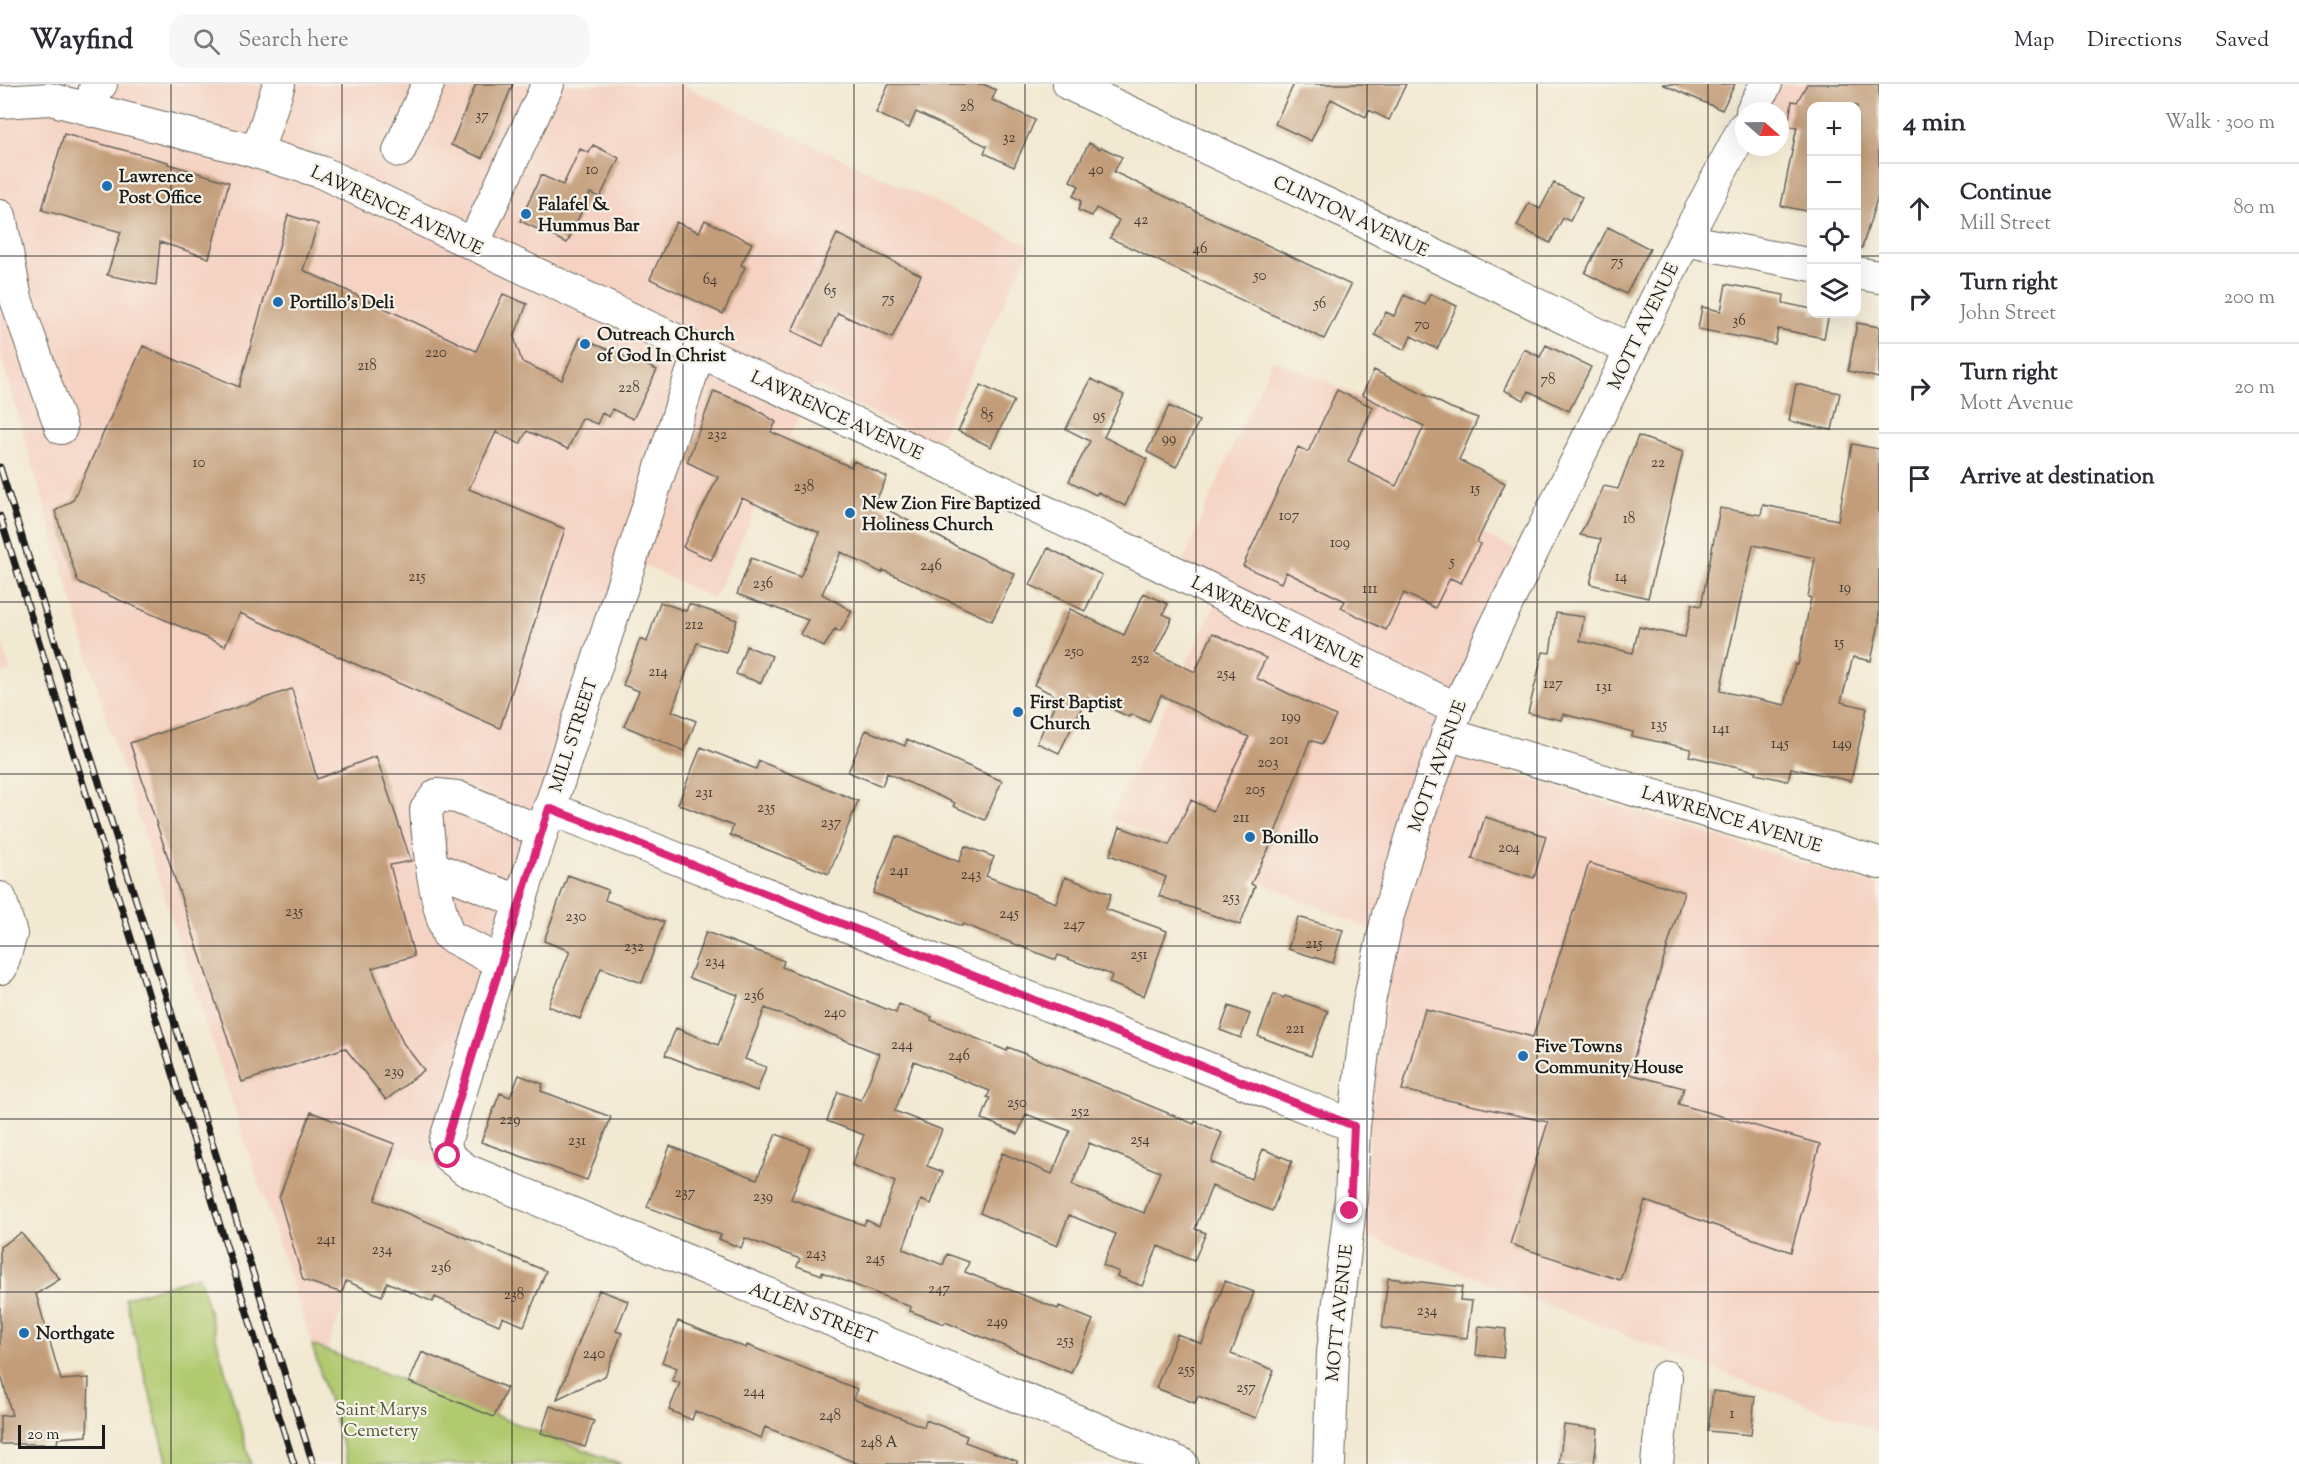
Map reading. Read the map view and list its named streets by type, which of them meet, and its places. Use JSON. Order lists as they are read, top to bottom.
{
  "streets": {
    "street": [
      "LAWRENCE AVENUE",
      "CLINTON AVENUE",
      "MOTT AVENUE",
      "MILL STREET",
      "ALLEN STREET"
    ]
  },
  "crossings": [
    ["LAWRENCE AVENUE", "MOTT AVENUE"],
    ["LAWRENCE AVENUE", "MILL STREET"],
    ["CLINTON AVENUE", "MOTT AVENUE"],
    ["MILL STREET", "ALLEN STREET"]
  ],
  "parks": ["Saint Marys Cemetery"],
  "places": [
    "Lawrence Post Office",
    "Falafel & Hummus Bar",
    "Portillo’s Deli",
    "Outreach Church of God In Christ",
    "New Zion Fire Baptized Holiness Church",
    "First Baptist Church",
    "Bonillo",
    "Five Towns Community House",
    "Northgate"
  ],
  "house_numbers": [
    "28",
    "37",
    "32",
    "10",
    "40",
    "42",
    "46",
    "75",
    "50",
    "64",
    "65",
    "75",
    "56",
    "36",
    "70",
    "220",
    "218",
    "78",
    "228",
    "85",
    "95",
    "232",
    "99",
    "10",
    "22",
    "238",
    "15",
    "107",
    "18",
    "109",
    "5",
    "246",
    "215",
    "14",
    "236",
    "19",
    "111",
    "212",
    "15",
    "250",
    "252",
    "214",
    "254",
    "127",
    "131",
    "199",
    "135",
    "141",
    "201",
    "145",
    "149",
    "203",
    "205",
    "231",
    "235",
    "211",
    "237",
    "204",
    "241",
    "243",
    "253",
    "235",
    "245",
    "230",
    "247",
    "215",
    "232",
    "251",
    "234",
    "236",
    "240",
    "221",
    "244",
    "246",
    "239",
    "250",
    "252",
    "229",
    "254",
    "231",
    "237",
    "239",
    "241",
    "234",
    "243",
    "245",
    "236",
    "247",
    "238",
    "234",
    "249",
    "253",
    "240",
    "255",
    "257",
    "244",
    "1",
    "248",
    "248 A"
  ],
  "scale_bar": "20 m",
  "north": "right",
  "page": {
    "header": "Wayfind",
    "search": "Search here",
    "nav": ["Map", "Directions", "Saved"],
    "heading": ["4 min", "Walk · 300 m"],
    "map_buttons": ["+", "−"],
    "list": [
      ["Continue", "Mill Street", "80 m"],
      ["Turn right", "John Street", "200 m"],
      ["Turn right", "Mott Avenue", "20 m"],
      "Arrive at destination"
    ],
    "scale": "20 m"
  }
}
